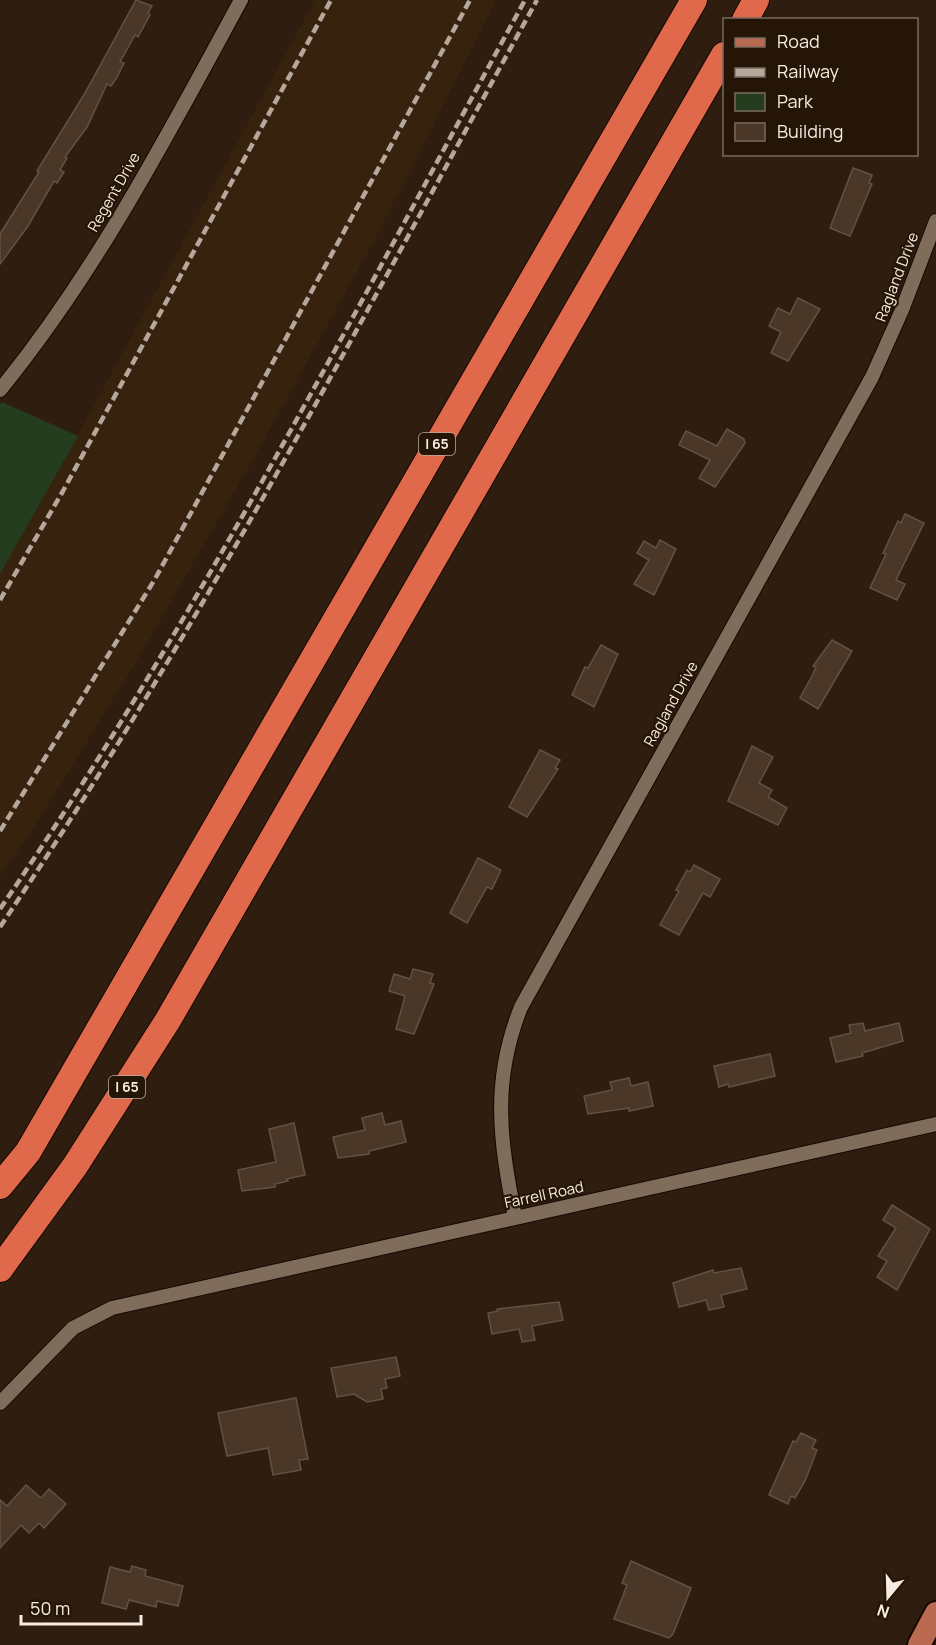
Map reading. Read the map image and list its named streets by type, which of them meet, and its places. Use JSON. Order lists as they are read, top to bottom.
{
  "streets": {
    "highway": ["I 65"],
    "street": ["Regent Drive", "Ragland Drive", "Farrell Road"]
  },
  "crossings": [
    ["Ragland Drive", "Farrell Road"]
  ],
  "legend": [
    "Road",
    "Railway",
    "Park",
    "Building"
  ],
  "scale_bar": "50 m",
  "north": "bottom"
}
